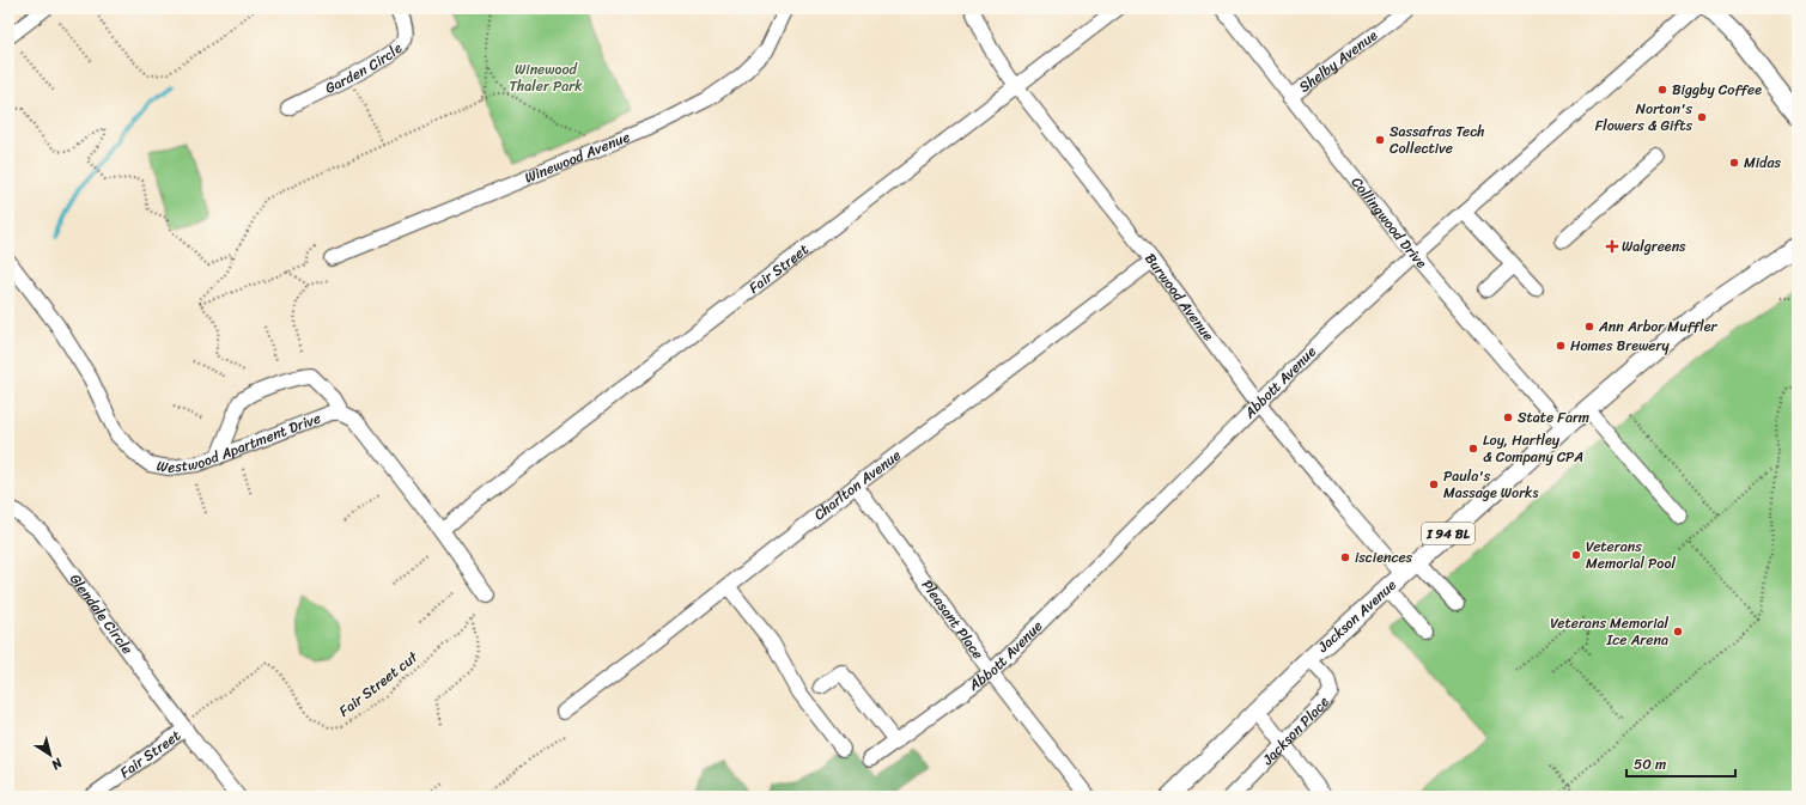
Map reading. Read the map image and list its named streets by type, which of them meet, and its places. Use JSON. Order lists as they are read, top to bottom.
{
  "streets": {
    "main road": ["I 94 BL", "Jackson Avenue"],
    "street": [
      "Shelby Avenue",
      "Garden Circle",
      "Winewood Avenue",
      "Collingwood Drive",
      "Fair Street",
      "Burwood Avenue",
      "Abbott Avenue",
      "Westwood Apartment Drive",
      "Charlton Avenue",
      "Glendale Circle",
      "Pleasant Place",
      "Jackson Place"
    ],
    "path": ["Fair Street cut"]
  },
  "crossings": [
    ["Shelby Avenue", "Collingwood Drive"],
    ["Collingwood Drive", "Abbott Avenue"],
    ["Collingwood Drive", "Jackson Avenue"],
    ["Fair Street", "Burwood Avenue"],
    ["Fair Street", "Glendale Circle"],
    ["Fair Street", "Fair Street cut"],
    ["Burwood Avenue", "Abbott Avenue"],
    ["Burwood Avenue", "Charlton Avenue"],
    ["Burwood Avenue", "Jackson Avenue"],
    ["Abbott Avenue", "Pleasant Place"],
    ["Charlton Avenue", "Pleasant Place"],
    ["Glendale Circle", "Fair Street cut"],
    ["Jackson Avenue", "Jackson Place"]
  ],
  "parks": ["Winewood Thaler Park"],
  "places": {
    "other": [
      "Biggby Coffee",
      "Norton's Flowers & Gifts",
      "Sassafras Tech Collective",
      "Midas",
      "Ann Arbor Muffler",
      "Homes Brewery",
      "State Farm",
      "Loy, Hartley & Company CPA",
      "Paula's Massage Works",
      "Veterans Memorial Pool",
      "isciences",
      "Veterans Memorial Ice Arena"
    ],
    "health": ["Walgreens"]
  },
  "scale_bar": "50 m",
  "north": "bottom right"
}
